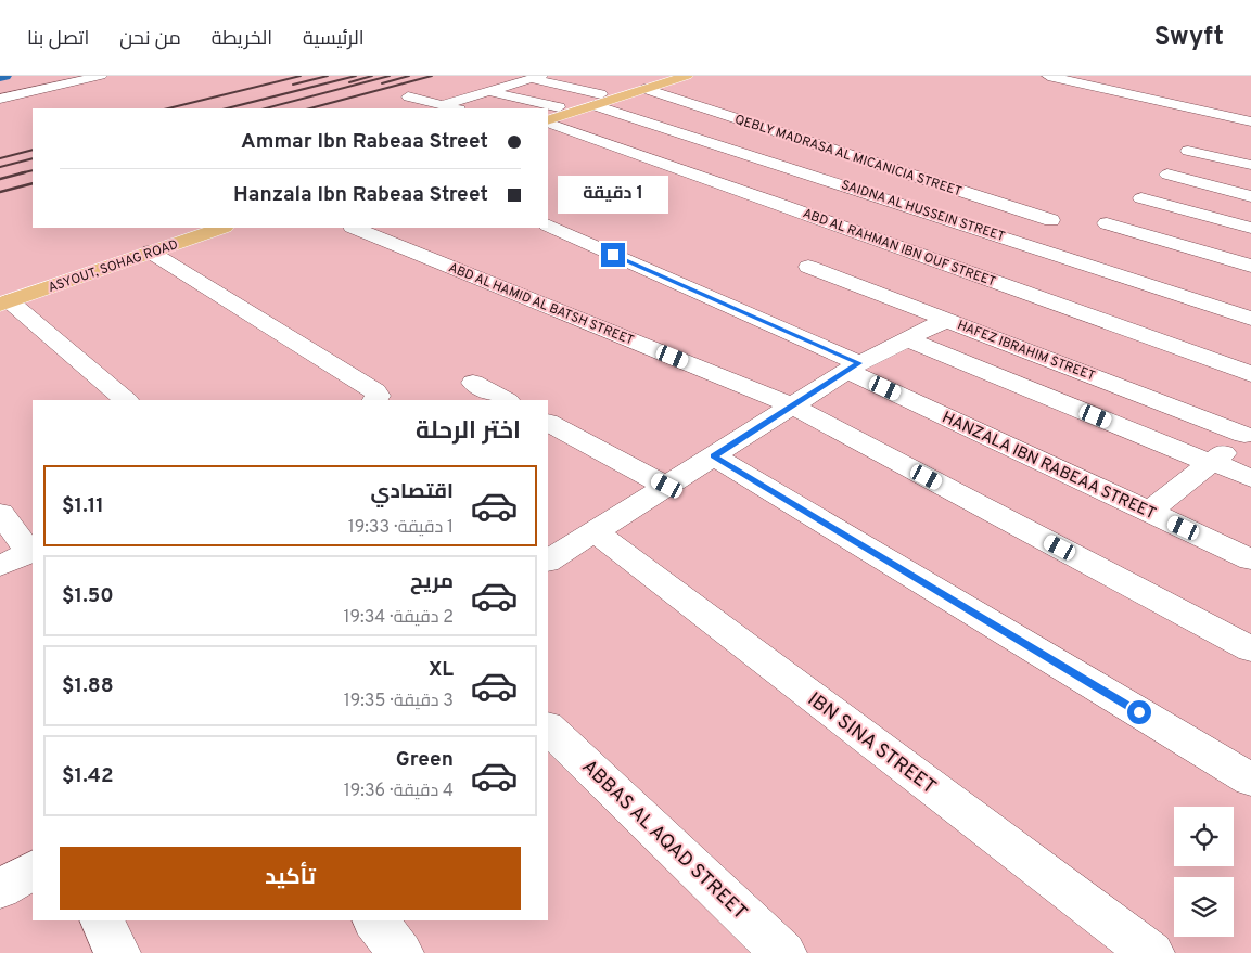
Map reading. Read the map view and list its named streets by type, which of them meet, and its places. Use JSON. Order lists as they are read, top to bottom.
{
  "streets": {
    "main road": ["ASYOUT, SOHAG ROAD"],
    "street": [
      "QEBLY MADRASA AL MICANICIA STREET",
      "SAIDNA AL HUSSEIN STREET",
      "ABD AL RAHMAN IBN OUF STREET",
      "ABD AL HAMID AL BATSH STREET",
      "HAFEZ IBRAHIM STREET",
      "HANZALA IBN RABEAA STREET",
      "IBN SINA STREET",
      "ABBAS AL AQAD STREET"
    ]
  },
  "page": {
    "header": "Swyft",
    "nav": [
      "الرئيسية",
      "الخريطة",
      "من نحن",
      "اتصل بنا"
    ],
    "banner": ["Ammar Ibn Rabeaa Street", "Hanzala Ibn Rabeaa Street"],
    "bubble": "1 دقيقة",
    "heading": "اختر الرحلة",
    "list": [
      {
        "name": "اقتصادي",
        "note": "1 دقيقة · 19:33",
        "value": "$1.11"
      },
      {
        "name": "مريح",
        "note": "2 دقيقة · 19:34",
        "value": "$1.50"
      },
      {
        "name": "XL",
        "note": "3 دقيقة · 19:35",
        "value": "$1.88"
      },
      {
        "name": "Green",
        "note": "4 دقيقة · 19:36",
        "value": "$1.42"
      }
    ],
    "buttons": "تأكيد"
  }
}
